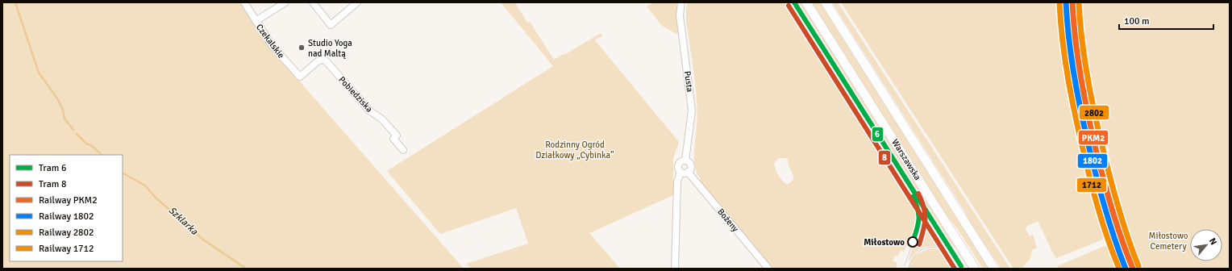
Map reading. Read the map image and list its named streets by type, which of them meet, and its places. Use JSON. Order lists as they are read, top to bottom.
{
  "streets": {
    "main road": ["Warszawska"],
    "street": [
      "Czekalskie",
      "Pusta",
      "Pobiedziska",
      "Bożeny"
    ]
  },
  "crossings": [
    ["Czekalskie", "Pobiedziska"],
    ["Pusta", "Bożeny"]
  ],
  "water": ["Szklarka"],
  "parks": ["Rodzinny Ogród Działkowy „Cybinka”", "Miłostowo Cemetery"],
  "places": ["Studio Yoga nad Maltą", "Miłostowo"],
  "lines": [
    "tram line 6",
    "rail line PKM2",
    "rail line 1802",
    "rail line 2802",
    "rail line 1712",
    "tram line 8"
  ],
  "legend": [
    "Tram 6",
    "Tram 8",
    "Railway PKM2",
    "Railway 1802",
    "Railway 2802",
    "Railway 1712"
  ],
  "scale_bar": "100 m",
  "north": "top right"
}
